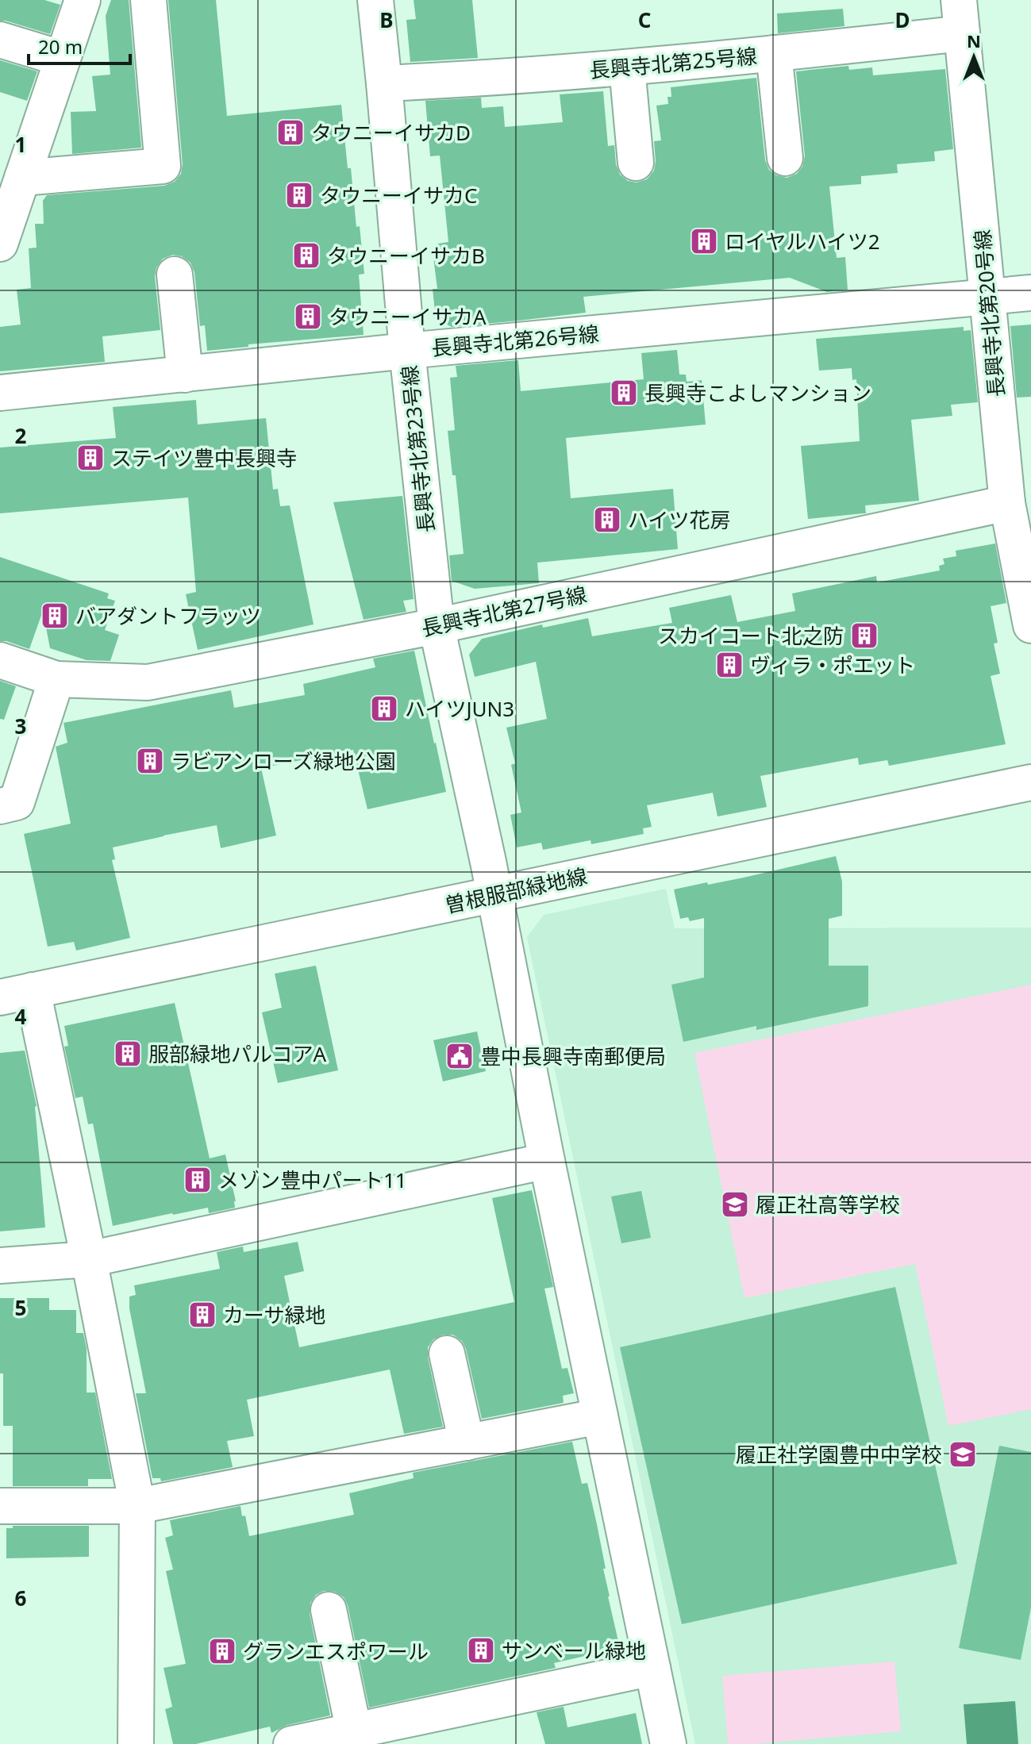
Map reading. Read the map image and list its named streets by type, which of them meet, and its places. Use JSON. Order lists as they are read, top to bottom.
{
  "streets": {
    "street": [
      "長興寺北第25号線",
      "長興寺北第20号線",
      "長興寺北第26号線",
      "長興寺北第23号線",
      "長興寺北第27号線",
      "曽根服部緑地線"
    ]
  },
  "crossings": [
    ["長興寺北第25号線", "長興寺北第20号線"],
    ["長興寺北第25号線", "長興寺北第23号線"],
    ["長興寺北第20号線", "長興寺北第26号線"],
    ["長興寺北第20号線", "長興寺北第27号線"],
    ["長興寺北第26号線", "長興寺北第23号線"],
    ["長興寺北第23号線", "長興寺北第27号線"],
    ["長興寺北第23号線", "曽根服部緑地線"]
  ],
  "places": {
    "building": [
      "タウニーイサカD",
      "タウニーイサカC",
      "ロイヤルハイツ2",
      "タウニーイサカB",
      "タウニーイサカA",
      "長興寺こよしマンション",
      "ステイツ豊中長興寺",
      "ハイツ花房",
      "バアダントフラッツ",
      "スカイコート北之防",
      "ヴィラ・ポエット",
      "ハイツJUN3",
      "ラビアンローズ緑地公園",
      "服部緑地パルコアA",
      "メゾン豊中パート11",
      "カーサ緑地",
      "サンベール緑地",
      "グランエスポワール"
    ],
    "public building": ["豊中長興寺南郵便局"],
    "school or university": ["履正社高等学校", "履正社学園豊中中学校"]
  },
  "scale_bar": "20 m",
  "north": "top",
  "grid": {
    "columns": ["B", "C", "D"],
    "rows": [
      "1",
      "2",
      "3",
      "4",
      "5",
      "6"
    ]
  }
}
